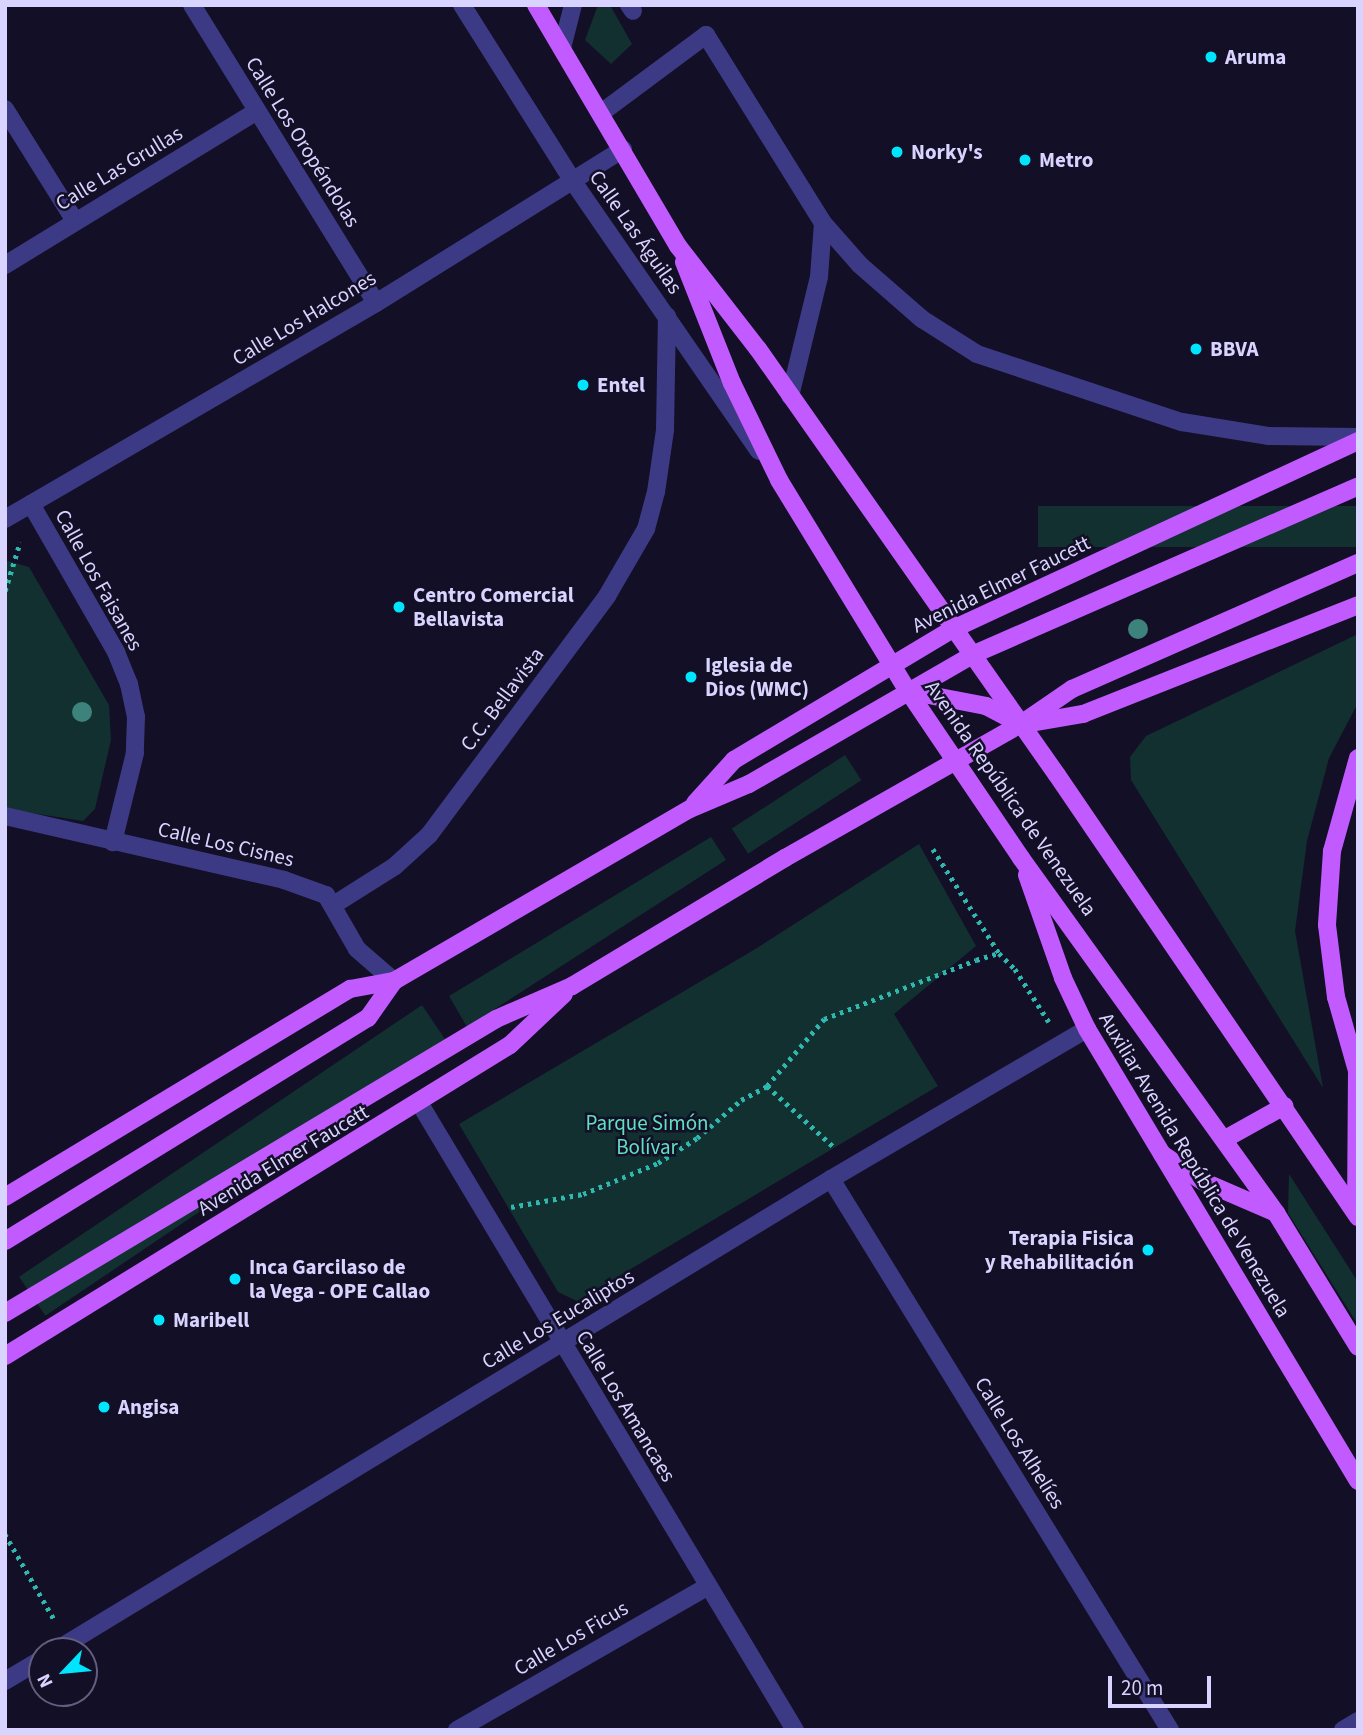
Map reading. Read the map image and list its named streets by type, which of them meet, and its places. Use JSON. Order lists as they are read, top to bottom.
{
  "streets": {
    "main road": ["Avenida Elmer Faucett", "Avenida República de Venezuela", "Auxiliar Avenida República de Venezuela"],
    "street": [
      "Calle Los Oropéndolas",
      "Calle Las Grullas",
      "Calle Las Águilas",
      "Calle Los Halcones",
      "Calle Los Faisanes",
      "C.C. Bellavista",
      "Calle Los Cisnes",
      "Calle Los Eucaliptos",
      "Calle Los Amancaes",
      "Calle Los Alhelíes",
      "Calle Los Ficus"
    ]
  },
  "crossings": [
    ["Calle Los Oropéndolas", "Calle Las Grullas"],
    ["Calle Los Oropéndolas", "Calle Los Halcones"],
    ["Calle Las Águilas", "Calle Los Halcones"],
    ["Calle Las Águilas", "C.C. Bellavista"],
    ["Calle Las Águilas", "Avenida República de Venezuela"],
    ["Calle Los Halcones", "Calle Los Faisanes"],
    ["Calle Los Halcones", "Avenida República de Venezuela"],
    ["Calle Los Faisanes", "Calle Los Cisnes"],
    ["Avenida Elmer Faucett", "Avenida República de Venezuela"],
    ["Avenida Elmer Faucett", "Calle Los Amancaes"],
    ["C.C. Bellavista", "Calle Los Cisnes"],
    ["Avenida República de Venezuela", "Auxiliar Avenida República de Venezuela"],
    ["Auxiliar Avenida República de Venezuela", "Calle Los Eucaliptos"],
    ["Calle Los Eucaliptos", "Calle Los Amancaes"],
    ["Calle Los Eucaliptos", "Calle Los Alhelíes"],
    ["Calle Los Amancaes", "Calle Los Ficus"]
  ],
  "parks": ["Parque Simón Bolívar"],
  "places": [
    "Aruma",
    "Norky's",
    "Metro",
    "BBVA",
    "Entel",
    "Centro Comercial Bellavista",
    "Iglesia de Dios (WMC)",
    "Terapia Fisica y Rehabilitación",
    "Inca Garcilaso de la Vega - OPE Callao",
    "Maribell",
    "Angisa"
  ],
  "scale_bar": "20 m",
  "north": "bottom left"
}
